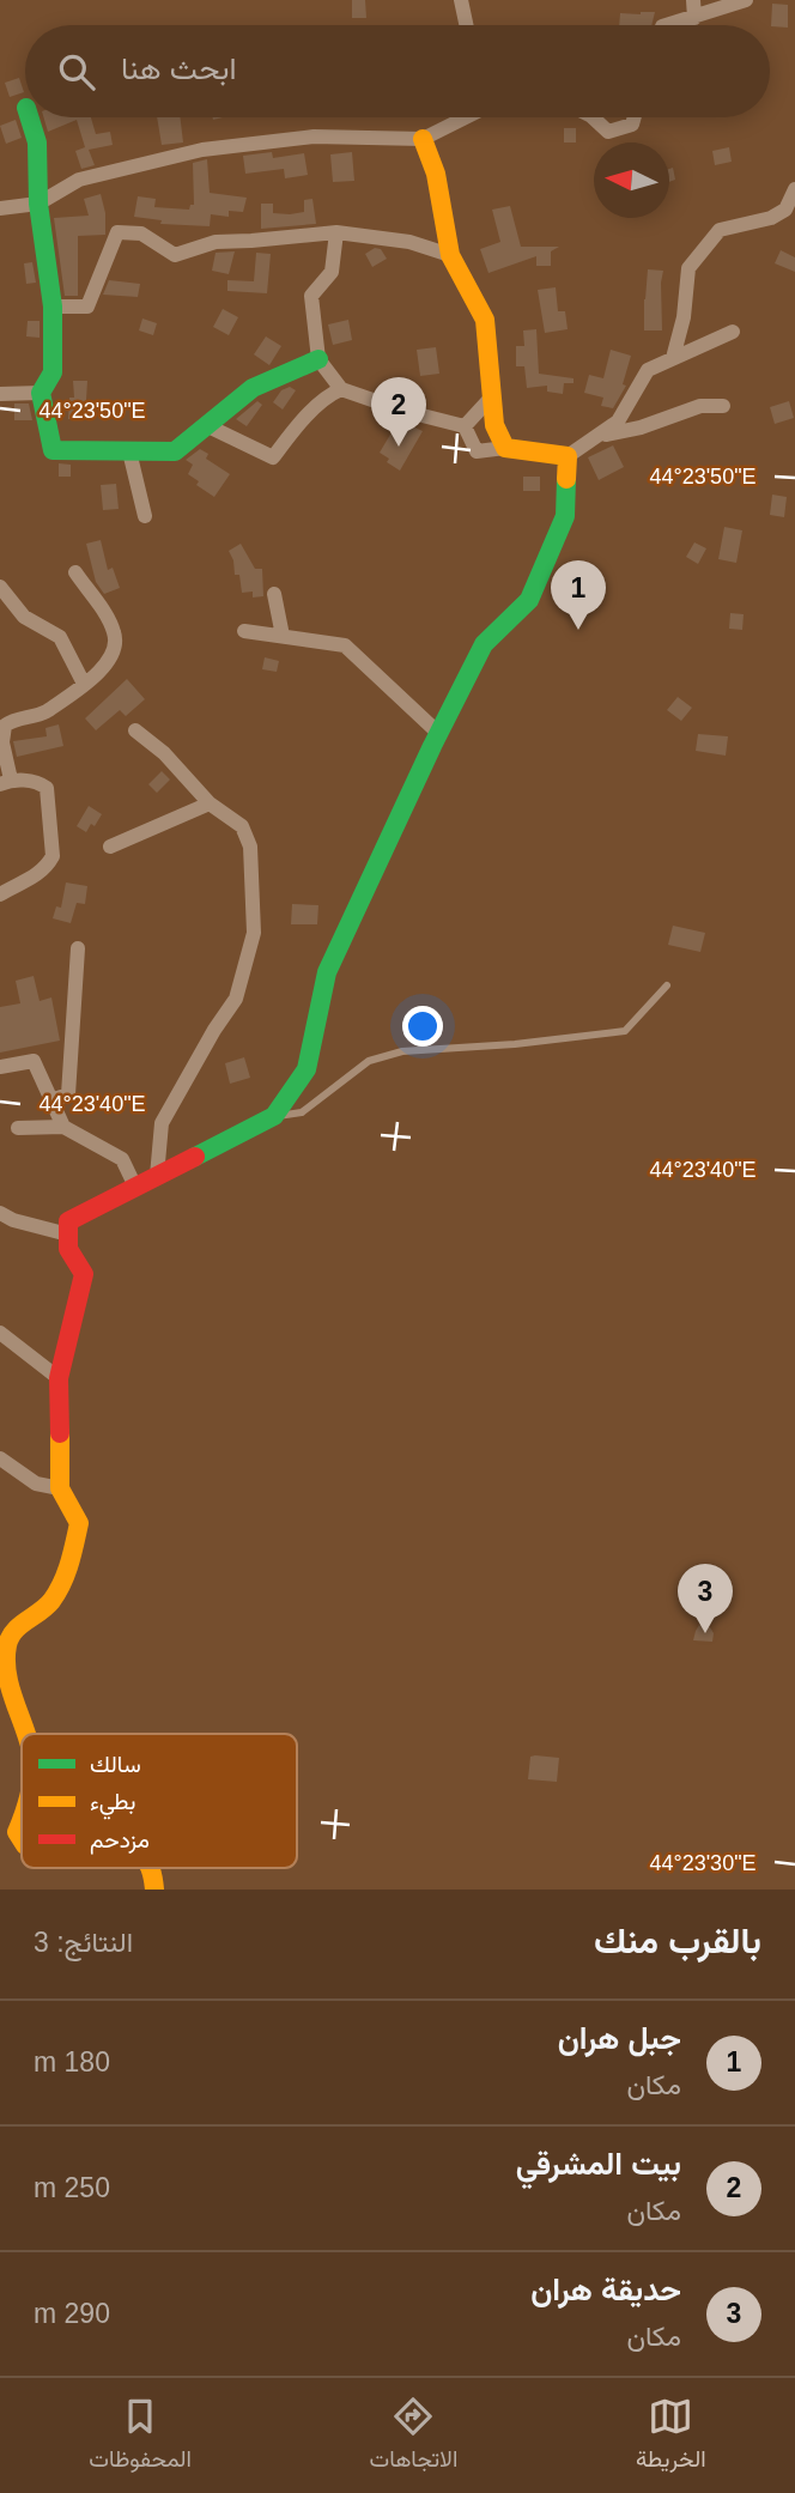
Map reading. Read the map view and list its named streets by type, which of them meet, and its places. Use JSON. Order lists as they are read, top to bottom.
{
  "legend": ["سالك", "بطيء", "مزدحم"],
  "north": "left",
  "page": {
    "search": "ابحث هنا",
    "pins": ["2", "1", "3"],
    "heading": ["بالقرب منك", "النتائج: 3"],
    "list": [
      {
        "mark": "1",
        "name": "جبل هران",
        "note": "مكان",
        "value": "180 m"
      },
      {
        "mark": "2",
        "name": "بيت المشرقي",
        "note": "مكان",
        "value": "250 m"
      },
      {
        "mark": "3",
        "name": "حديقة هران",
        "note": "مكان",
        "value": "290 m"
      }
    ],
    "nav": ["الخريطة", "الاتجاهات", "المحفوظات"]
  },
  "coordinates": ["44°23'50\"E", "44°23'40\"E", "44°23'30\"E"]
}
